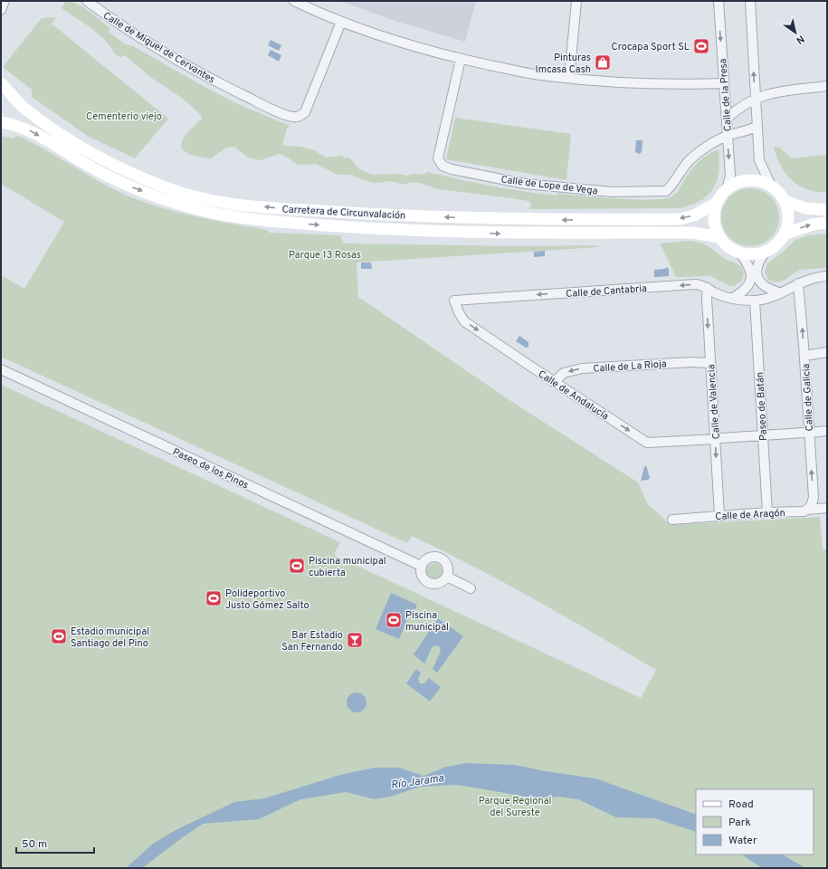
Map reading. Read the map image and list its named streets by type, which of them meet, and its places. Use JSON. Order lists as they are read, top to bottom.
{
  "streets": {
    "main road": ["Carretera de Circunvalación"],
    "street": [
      "Calle de Miguel de Cervantes",
      "Calle de la Presa",
      "Calle de Lope de Vega",
      "Calle de Cantabria",
      "Calle de La Rioja",
      "Calle de Andalucía",
      "Calle de Galicia",
      "Calle de Valencia",
      "Paseo de Batán",
      "Paseo de los Pinos",
      "Calle de Aragón"
    ]
  },
  "crossings": [
    ["Calle de la Presa", "Calle de Lope de Vega"],
    ["Calle de la Presa", "Carretera de Circunvalación"],
    ["Calle de Cantabria", "Calle de Andalucía"],
    ["Calle de Cantabria", "Calle de Valencia"],
    ["Calle de Cantabria", "Paseo de Batán"],
    ["Calle de La Rioja", "Calle de Andalucía"],
    ["Calle de La Rioja", "Calle de Valencia"],
    ["Calle de Andalucía", "Calle de Galicia"],
    ["Calle de Andalucía", "Calle de Valencia"],
    ["Calle de Andalucía", "Paseo de Batán"],
    ["Calle de Galicia", "Calle de Aragón"],
    ["Calle de Valencia", "Calle de Aragón"],
    ["Paseo de Batán", "Calle de Aragón"]
  ],
  "one_way": [
    "Calle de Cantabria",
    "Calle de La Rioja",
    "Calle de Andalucía",
    "Calle de Galicia",
    "Calle de Valencia"
  ],
  "water": ["Río Jarama"],
  "parks": ["Cementerio viejo", "Parque 13 Rosas", "Parque Regional del Sureste"],
  "places": {
    "sports": [
      "Crocapa Sport SL",
      "Piscina municipal cubierta",
      "Polideportivo Justo Gómez Salto",
      "Piscina municipal",
      "Estadio municipal Santiago del Pino"
    ],
    "shop": ["Pinturas Imcasa Cash"],
    "bar": ["Bar Estadio San Fernando"]
  },
  "legend": ["Road", "Park", "Water"],
  "scale_bar": "50 m",
  "north": "bottom right"
}
